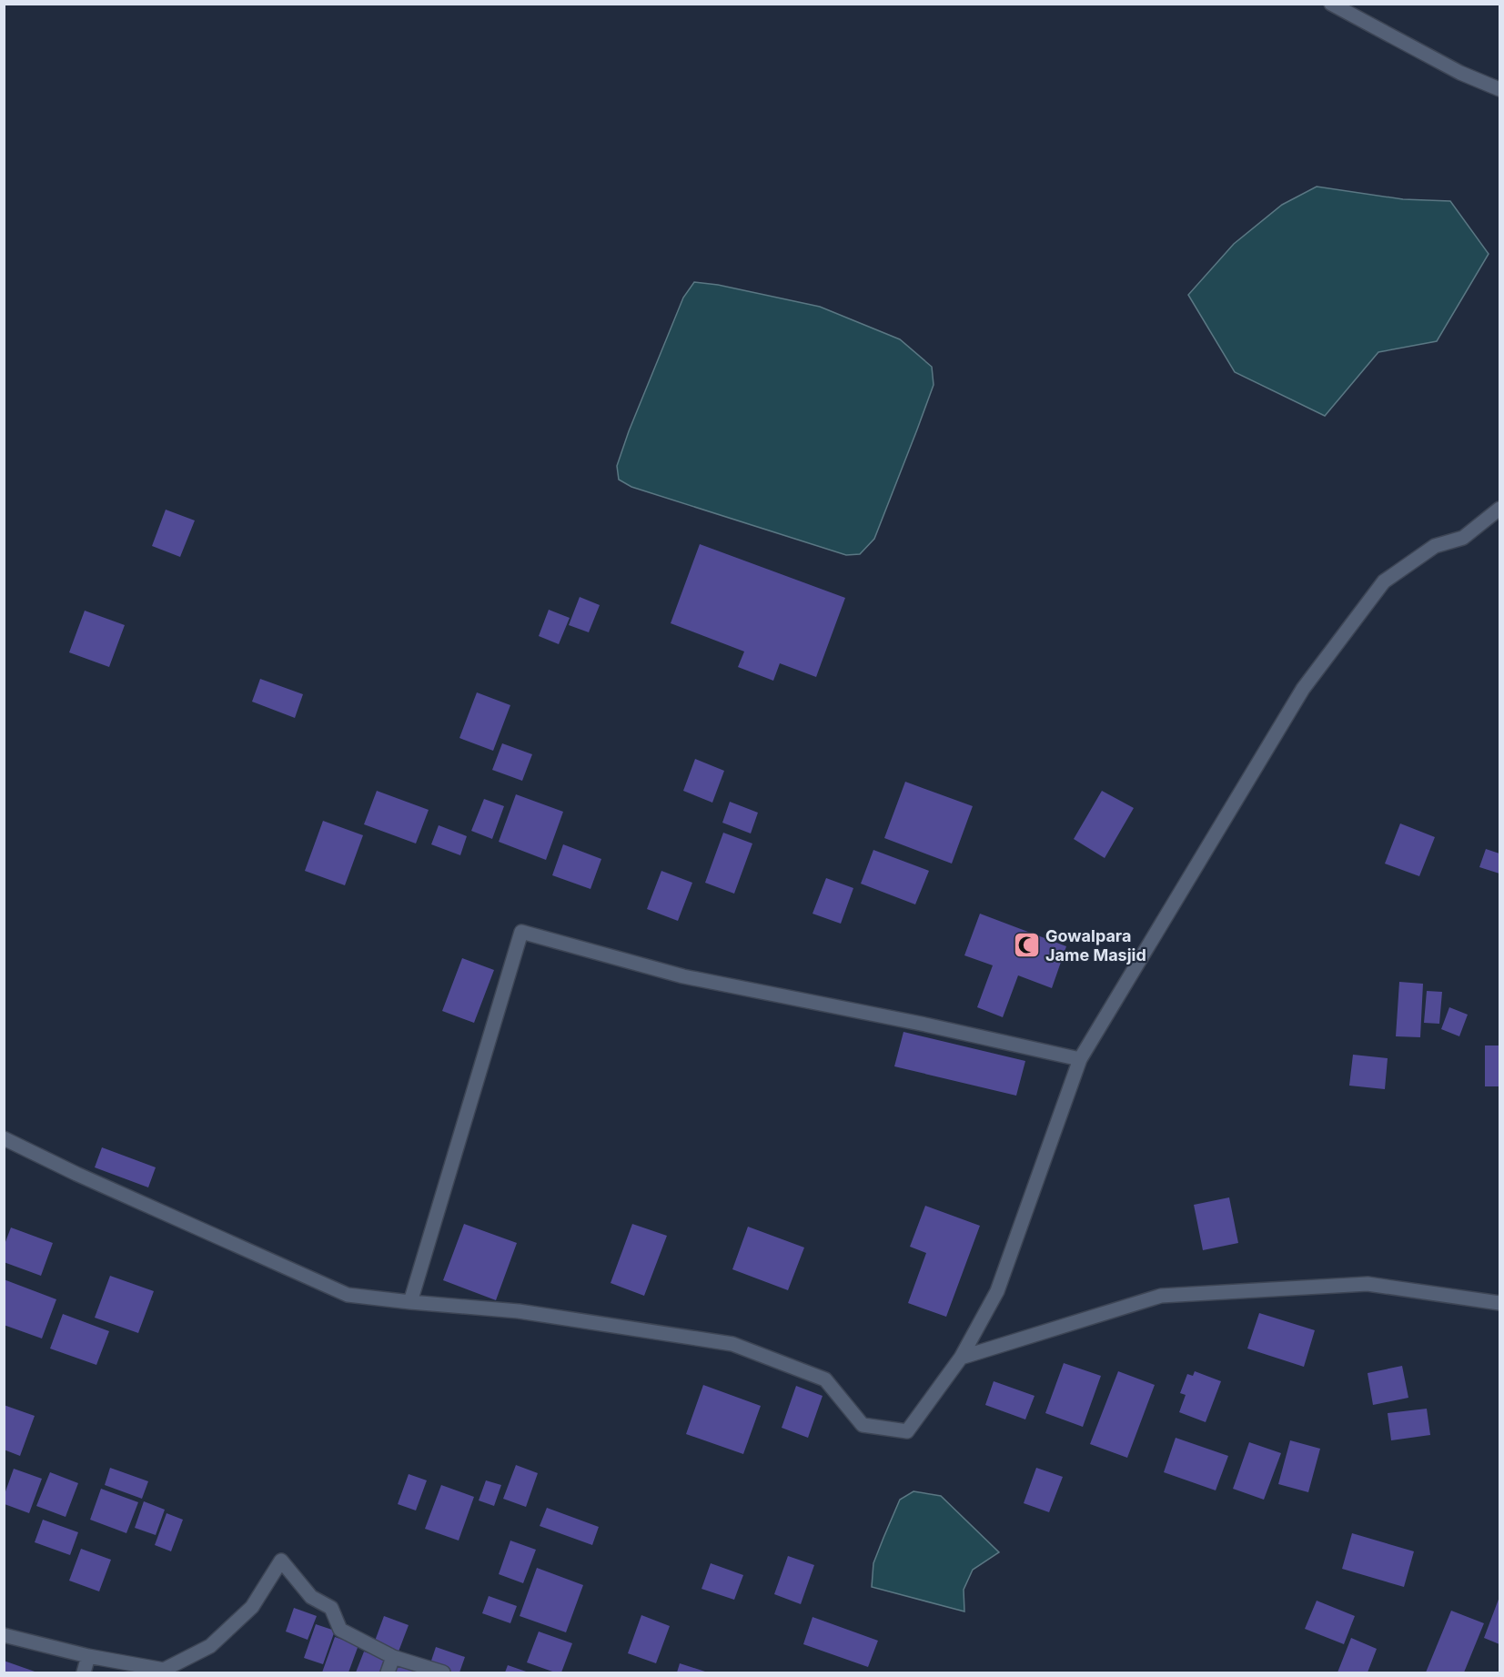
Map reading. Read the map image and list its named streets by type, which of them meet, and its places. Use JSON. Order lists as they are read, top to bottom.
{
  "places": {
    "mosque": ["Gowalpara Jame Masjid"]
  }
}
